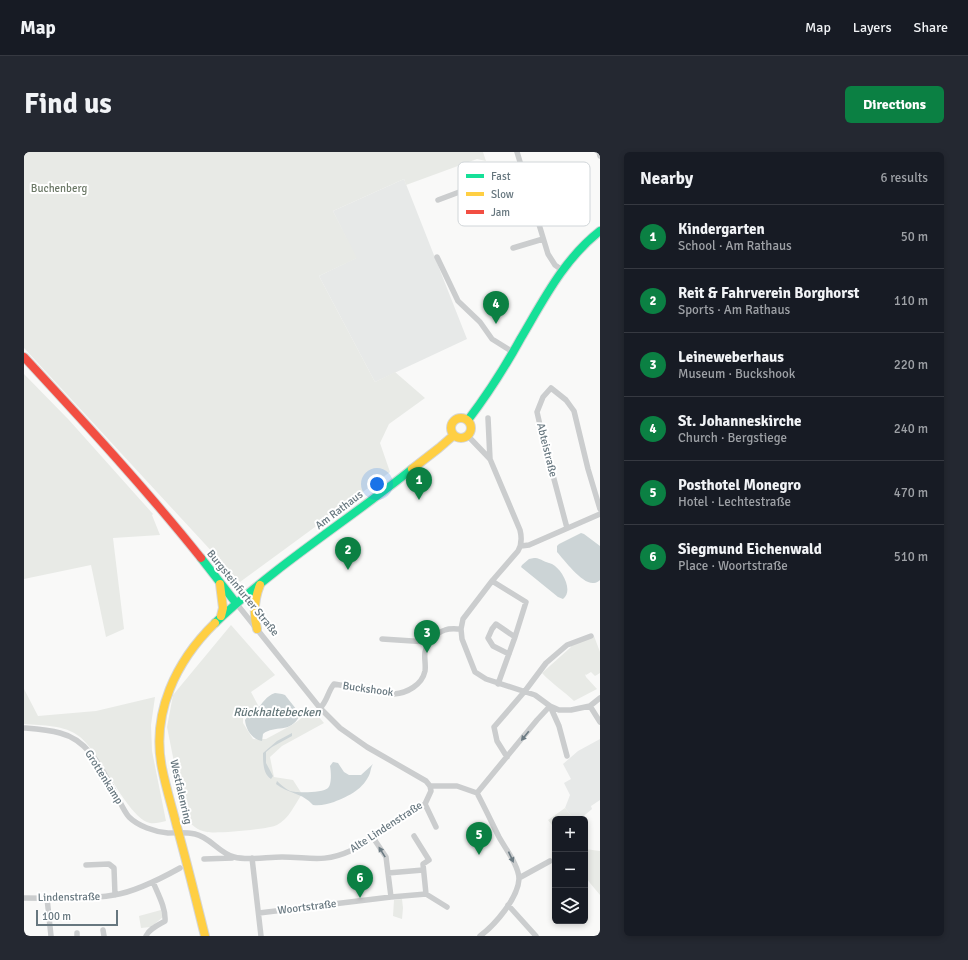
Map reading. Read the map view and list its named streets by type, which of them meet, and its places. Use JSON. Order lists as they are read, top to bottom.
{
  "streets": {
    "main road": ["Am Rathaus", "Burgsteinfurter Straße", "Westfalenring"],
    "street": [
      "Abteistraße",
      "Buckshook",
      "Grottenkamp",
      "Alte Lindenstraße",
      "Lindenstraße",
      "Woortstraße"
    ]
  },
  "crossings": [
    ["Am Rathaus", "Burgsteinfurter Straße"],
    ["Am Rathaus", "Westfalenring"],
    ["Burgsteinfurter Straße", "Buckshook"],
    ["Burgsteinfurter Straße", "Westfalenring"],
    ["Burgsteinfurter Straße", "Alte Lindenstraße"],
    ["Grottenkamp", "Westfalenring"]
  ],
  "water": ["Rückhaltebecken"],
  "parks": ["Buchenberg"],
  "legend": ["Fast", "Slow", "Jam"],
  "scale_bar": "100 m",
  "page": {
    "header": "Map",
    "nav": ["Map", "Layers", "Share"],
    "buttons": "Directions",
    "title": "Find us",
    "heading": ["Nearby", "6 results"],
    "list": [
      {
        "mark": "1",
        "name": "Kindergarten",
        "note": "School · Am Rathaus",
        "value": "50 m"
      },
      {
        "mark": "2",
        "name": "Reit & Fahrverein Borghorst",
        "note": "Sports · Am Rathaus",
        "value": "110 m"
      },
      {
        "mark": "3",
        "name": "Leineweberhaus",
        "note": "Museum · Buckshook",
        "value": "220 m"
      },
      {
        "mark": "4",
        "name": "St. Johanneskirche",
        "note": "Church · Bergstiege",
        "value": "240 m"
      },
      {
        "mark": "5",
        "name": "Posthotel Monegro",
        "note": "Hotel · Lechtestraße",
        "value": "470 m"
      },
      {
        "mark": "6",
        "name": "Siegmund Eichenwald",
        "note": "Place · Woortstraße",
        "value": "510 m"
      }
    ],
    "pins": [
      "4",
      "1",
      "2",
      "3",
      "5",
      "6"
    ],
    "map_buttons": ["+", "−"],
    "scale": "100 m"
  }
}
